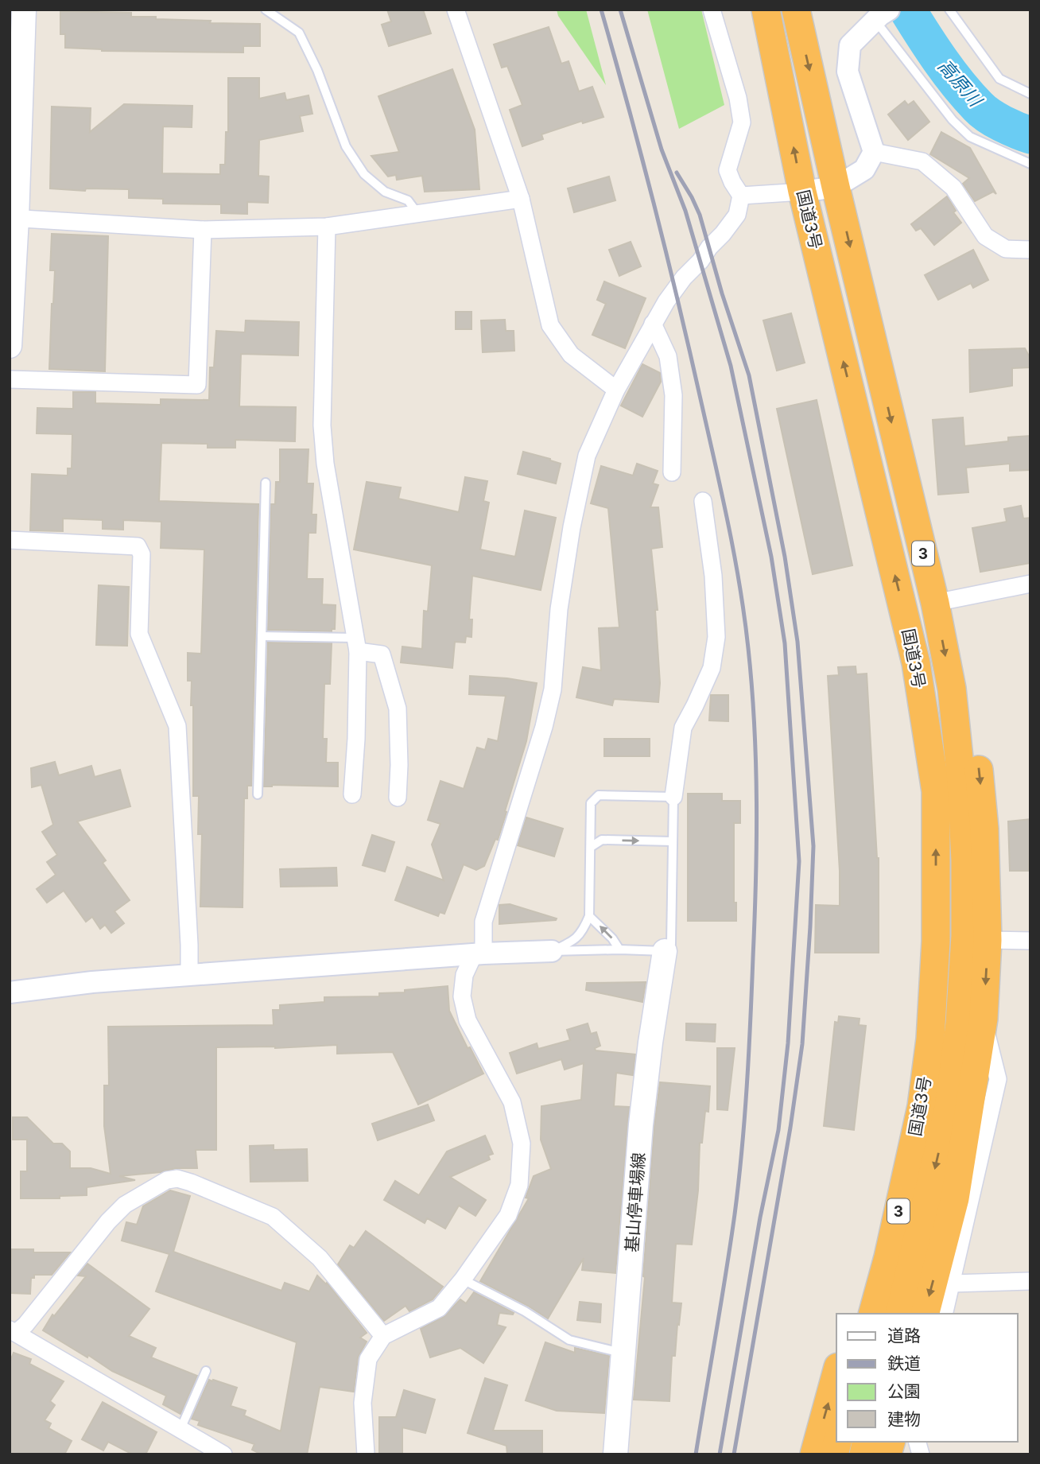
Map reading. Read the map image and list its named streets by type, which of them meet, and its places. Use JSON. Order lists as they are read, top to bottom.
{
  "streets": {
    "highway": ["国道3号", "3"],
    "main road": ["基山停車場線"]
  },
  "water": ["高原川"],
  "legend": [
    "道路",
    "鉄道",
    "公園",
    "建物"
  ]
}
